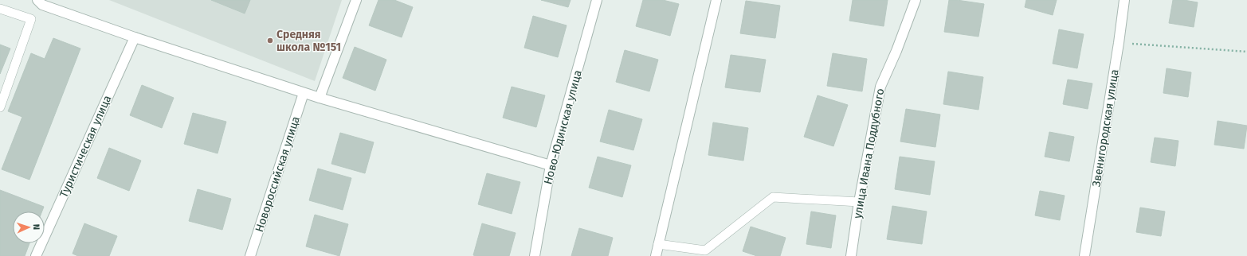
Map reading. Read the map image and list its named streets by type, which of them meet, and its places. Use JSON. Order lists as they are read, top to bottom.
{
  "streets": {
    "street": [
      "Ново-Юдинская улица",
      "Звенигородская улица",
      "Туристическая улица",
      "улица Ивана Поддубного",
      "Новороссийская улица"
    ]
  },
  "places": ["Средняя школа №151"],
  "north": "right"
}
